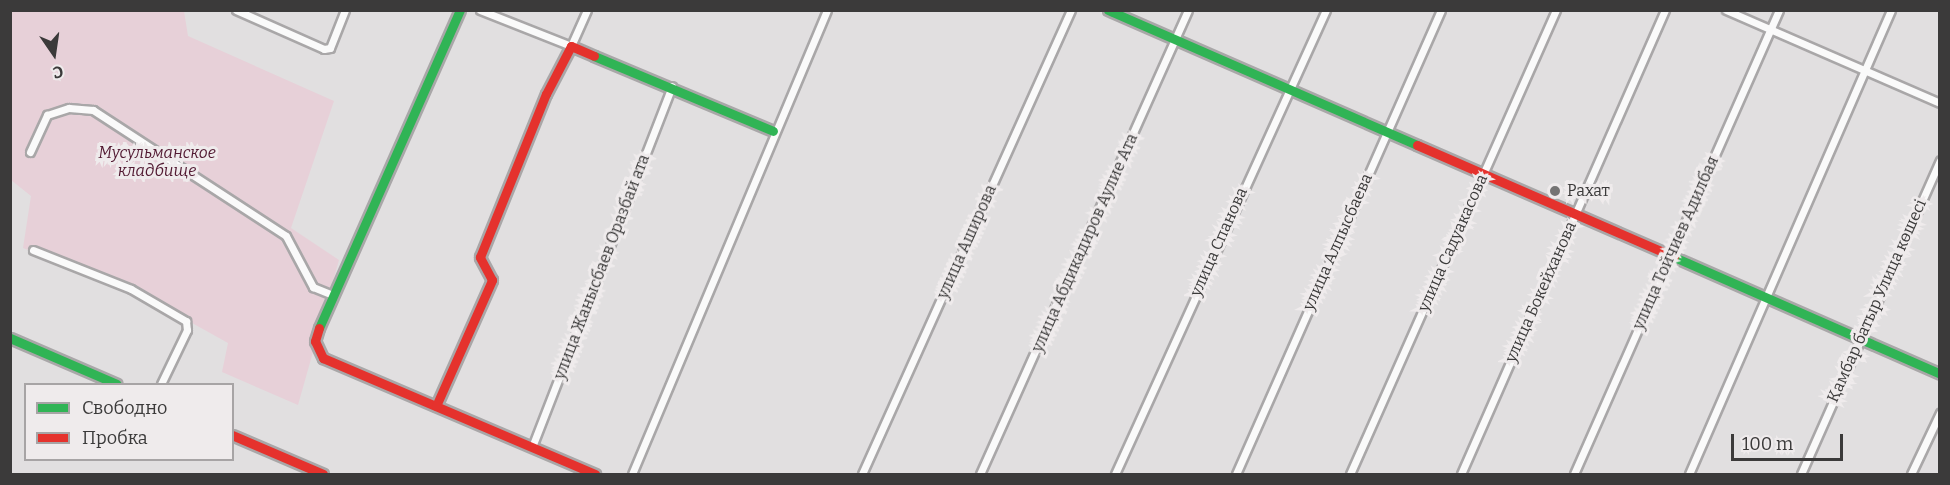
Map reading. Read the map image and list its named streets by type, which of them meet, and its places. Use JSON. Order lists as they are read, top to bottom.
{
  "streets": {
    "street": [
      "улица Аширова",
      "улица Спанова",
      "улица Алпысбаева",
      "улица Абдикадиров Аулие Ата",
      "улица Садуакасова",
      "улица Тойчиев Адилбая",
      "улица Жанысбаев Оразбай ата",
      "улица Бокейханова",
      "Қамбар батыр Улица көшесі"
    ]
  },
  "parks": ["Мусульманское кладбище"],
  "places": ["Рахат"],
  "legend": ["Свободно", "Пробка"],
  "scale_bar": "100 m",
  "north": "bottom"
}
